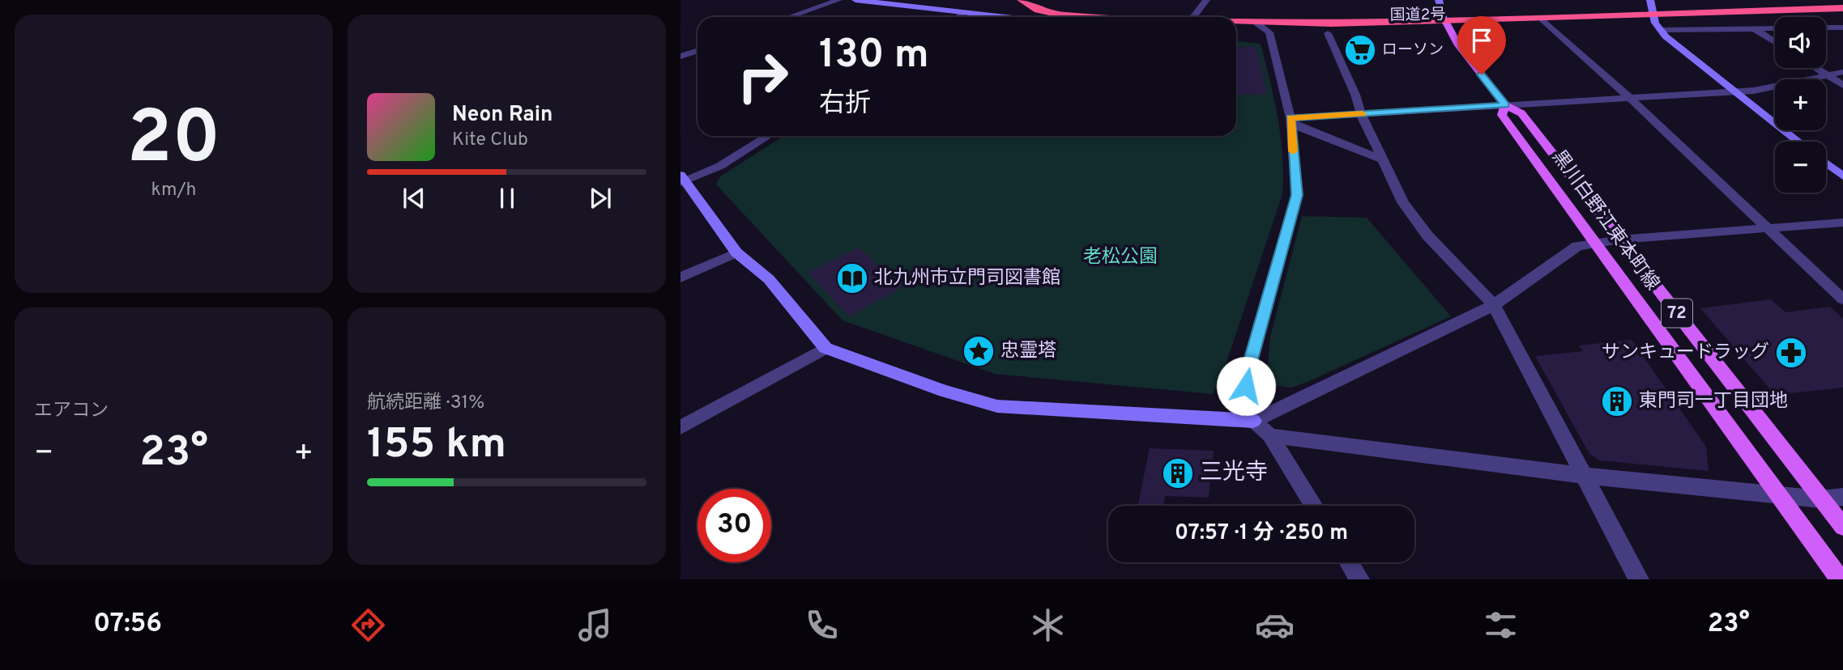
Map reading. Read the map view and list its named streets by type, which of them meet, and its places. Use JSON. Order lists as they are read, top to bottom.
{
  "streets": {
    "highway": ["国道2号"],
    "main road": ["黒川白野江東本町線", "72"]
  },
  "crossings": [
    ["国道2号", "黒川白野江東本町線"]
  ],
  "parks": ["老松公園"],
  "places": {
    "supermarket": ["ローソン"],
    "library": ["北九州市立門司図書館"],
    "place": ["忠霊塔"],
    "pharmacy": ["サンキュードラッグ"],
    "building": ["東門司一丁目団地", "三光寺"]
  },
  "page": {
    "tile": [
      ["20", "km/h"],
      "エアコン",
      ["航続距離 · 31%", "155 km"]
    ],
    "map_buttons": ["+", "−"],
    "turn": ["130 m", "右折"],
    "song": ["Neon Rain", "Kite Club"],
    "heat": ["−", "23°", "+"],
    "limit": "30",
    "trip": "07:57 · 1 分 · 250 m",
    "tabs": ["07:56", "23°"]
  }
}
